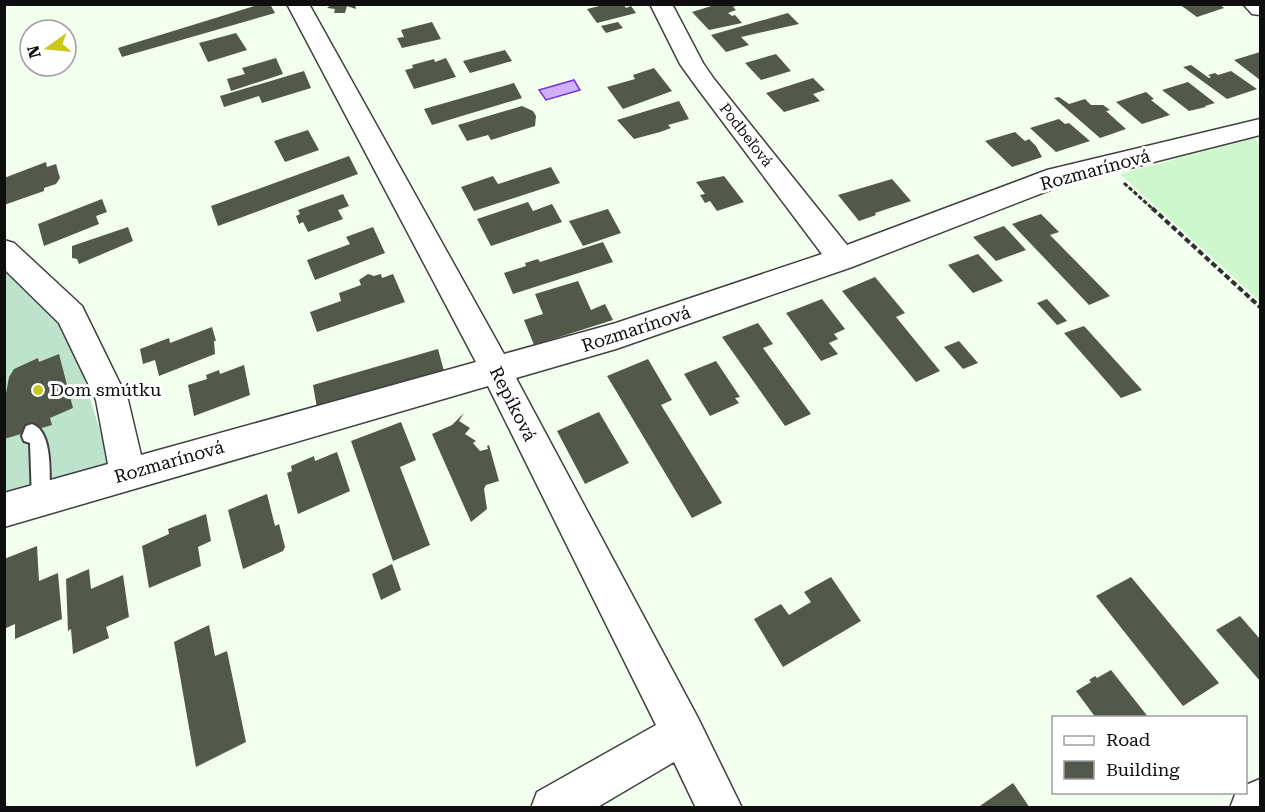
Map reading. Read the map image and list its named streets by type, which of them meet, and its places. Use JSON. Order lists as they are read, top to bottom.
{
  "streets": {
    "street": ["Podbeľová", "Rozmarínová", "Repíková"]
  },
  "crossings": [
    ["Podbeľová", "Rozmarínová"],
    ["Rozmarínová", "Repíková"]
  ],
  "places": ["Dom smútku"],
  "legend": ["Road", "Building"],
  "north": "left"
}
